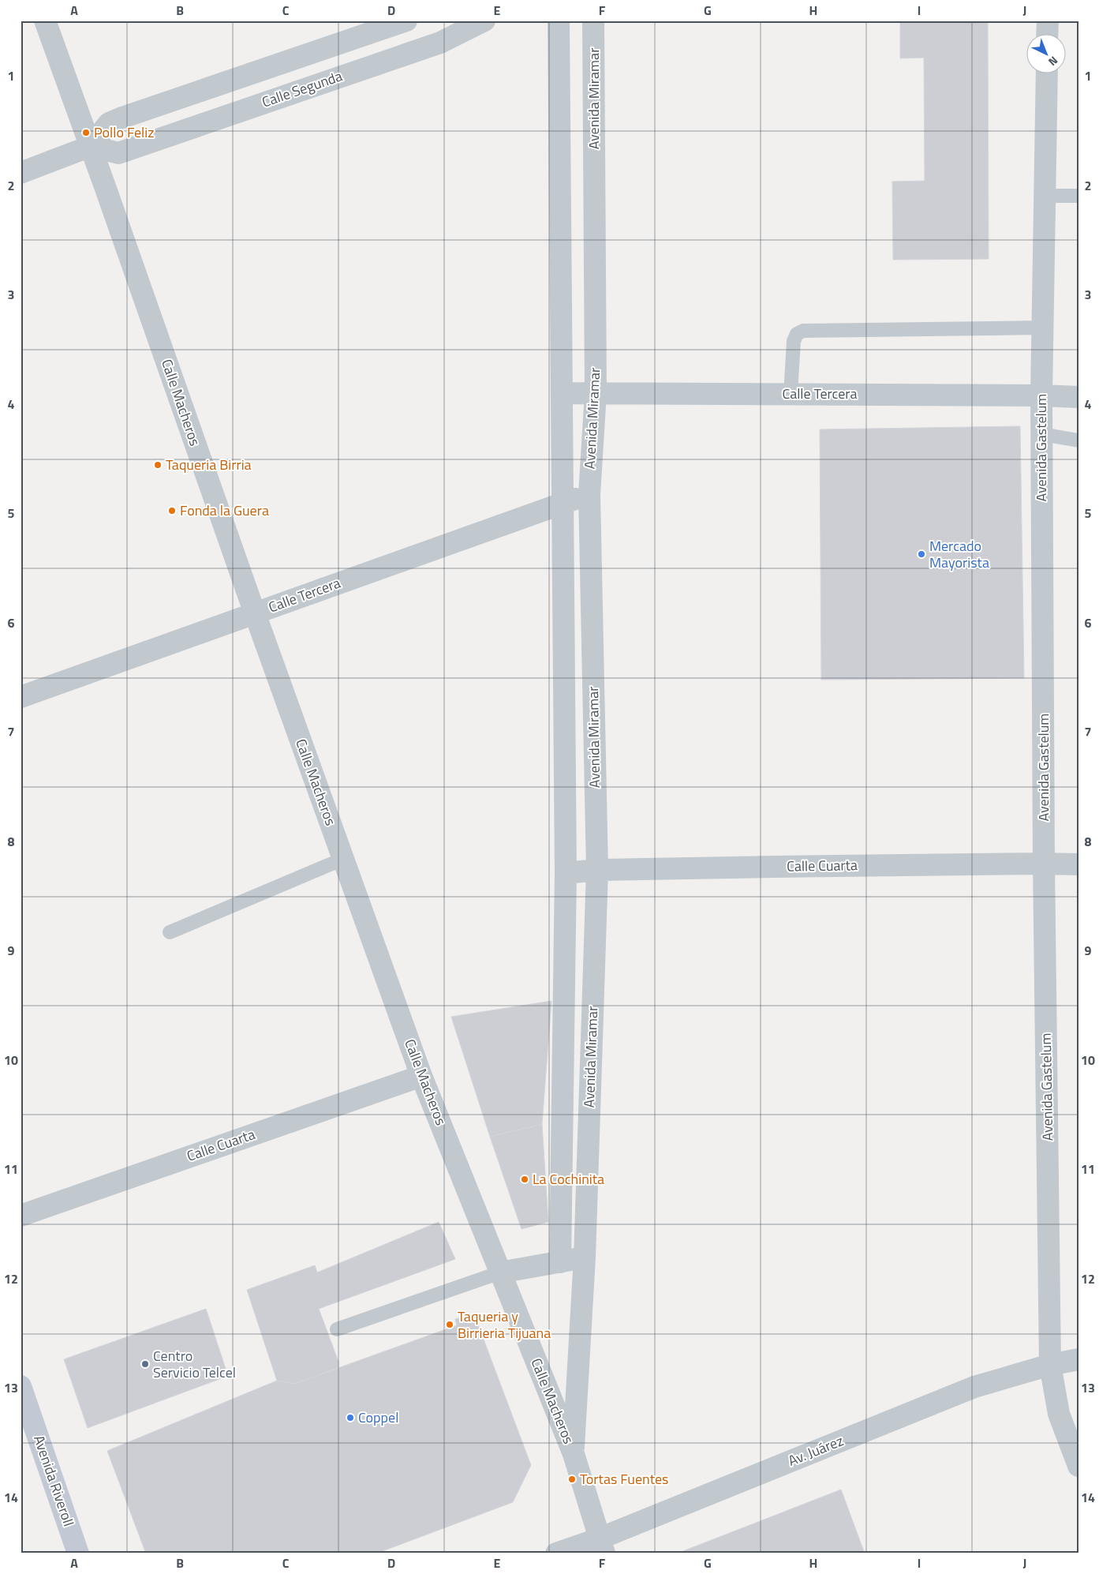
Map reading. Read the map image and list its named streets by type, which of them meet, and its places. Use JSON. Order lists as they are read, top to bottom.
{
  "streets": {
    "main road": ["Avenida Riveroll"],
    "street": [
      "Calle Segunda",
      "Avenida Miramar",
      "Calle Tercera",
      "Calle Macheros",
      "Avenida Gastelum",
      "Calle Cuarta",
      "Av. Juárez"
    ]
  },
  "crossings": [
    ["Calle Segunda", "Calle Macheros"],
    ["Avenida Miramar", "Calle Tercera"],
    ["Avenida Miramar", "Calle Macheros"],
    ["Avenida Miramar", "Calle Cuarta"],
    ["Calle Tercera", "Calle Macheros"],
    ["Calle Tercera", "Avenida Gastelum"],
    ["Calle Macheros", "Calle Cuarta"],
    ["Calle Macheros", "Av. Juárez"],
    ["Avenida Gastelum", "Calle Cuarta"],
    ["Avenida Gastelum", "Av. Juárez"]
  ],
  "places": [
    "Pollo Feliz",
    "Taqueria Birria",
    "Fonda la Guera",
    "Mercado Mayorista",
    "La Cochinita",
    "Taqueria y Birrieria Tijuana",
    "Centro Servicio Telcel",
    "Coppel",
    "Tortas Fuentes"
  ],
  "north": "bottom right",
  "grid": {
    "columns": [
      "A",
      "B",
      "C",
      "D",
      "E",
      "F",
      "G",
      "H",
      "I",
      "J"
    ],
    "rows": [
      "1",
      "2",
      "3",
      "4",
      "5",
      "6",
      "7",
      "8",
      "9",
      "10",
      "11",
      "12",
      "13",
      "14"
    ]
  }
}
